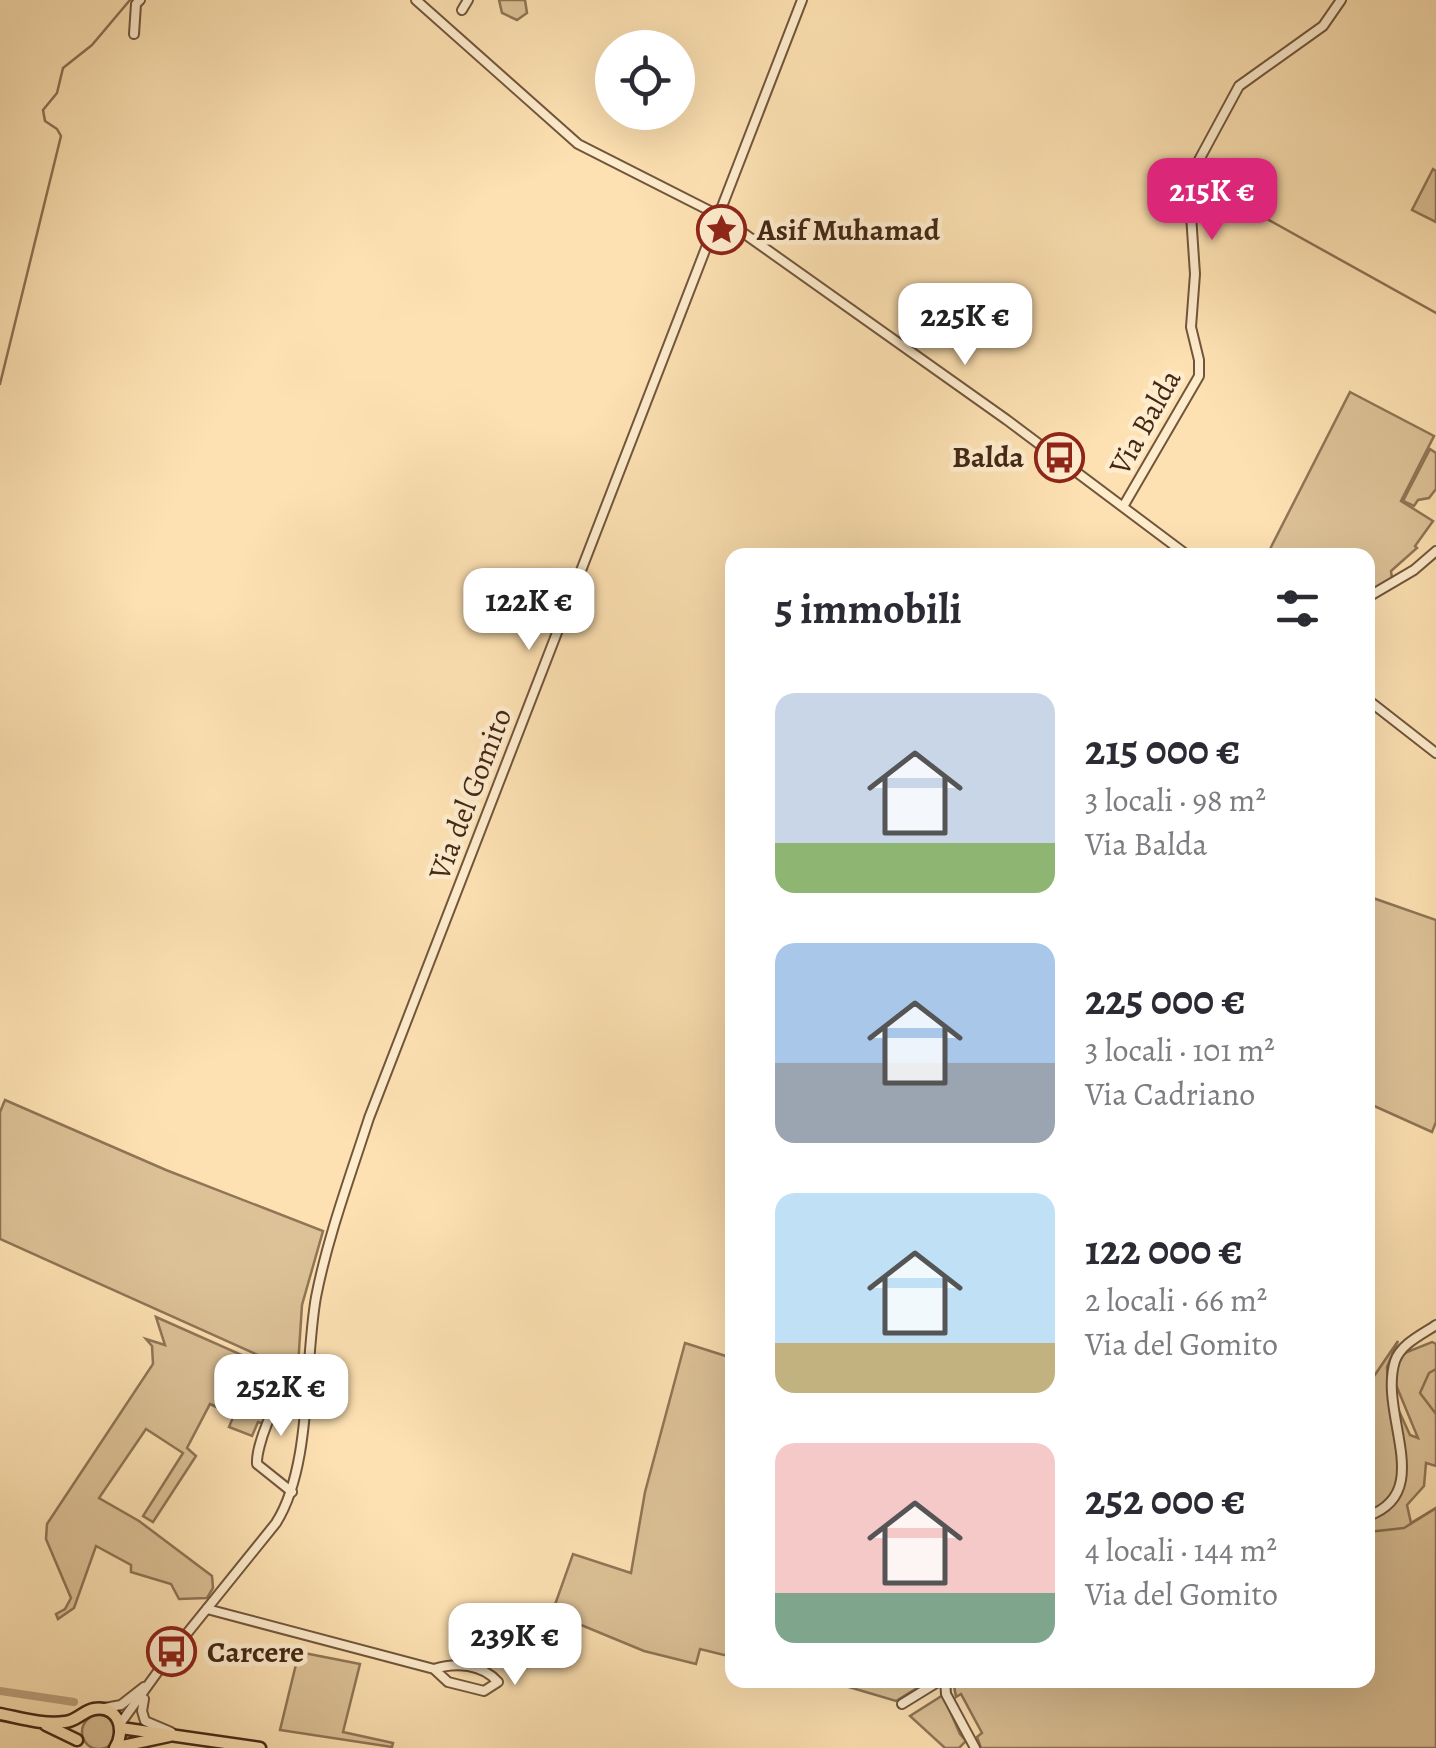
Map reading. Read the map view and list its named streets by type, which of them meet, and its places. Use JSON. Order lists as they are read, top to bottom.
{
  "streets": {
    "street": ["Via Balda", "Via del Gomito"]
  },
  "places": {
    "place": ["Asif Muhamad"],
    "bus stop": ["Balda", "Carcere"]
  },
  "page": {
    "price": [
      "215K €",
      "225K €",
      "122K €",
      "252K €",
      "239K €"
    ],
    "heading": "5 immobili",
    "list": [
      {
        "name": "215 000 €",
        "note": "3 locali · 98 m² · Via Balda"
      },
      {
        "name": "225 000 €",
        "note": "3 locali · 101 m² · Via Cadriano"
      },
      {
        "name": "122 000 €",
        "note": "2 locali · 66 m² · Via del Gomito"
      },
      {
        "name": "252 000 €",
        "note": "4 locali · 144 m² · Via del Gomito"
      }
    ]
  }
}
